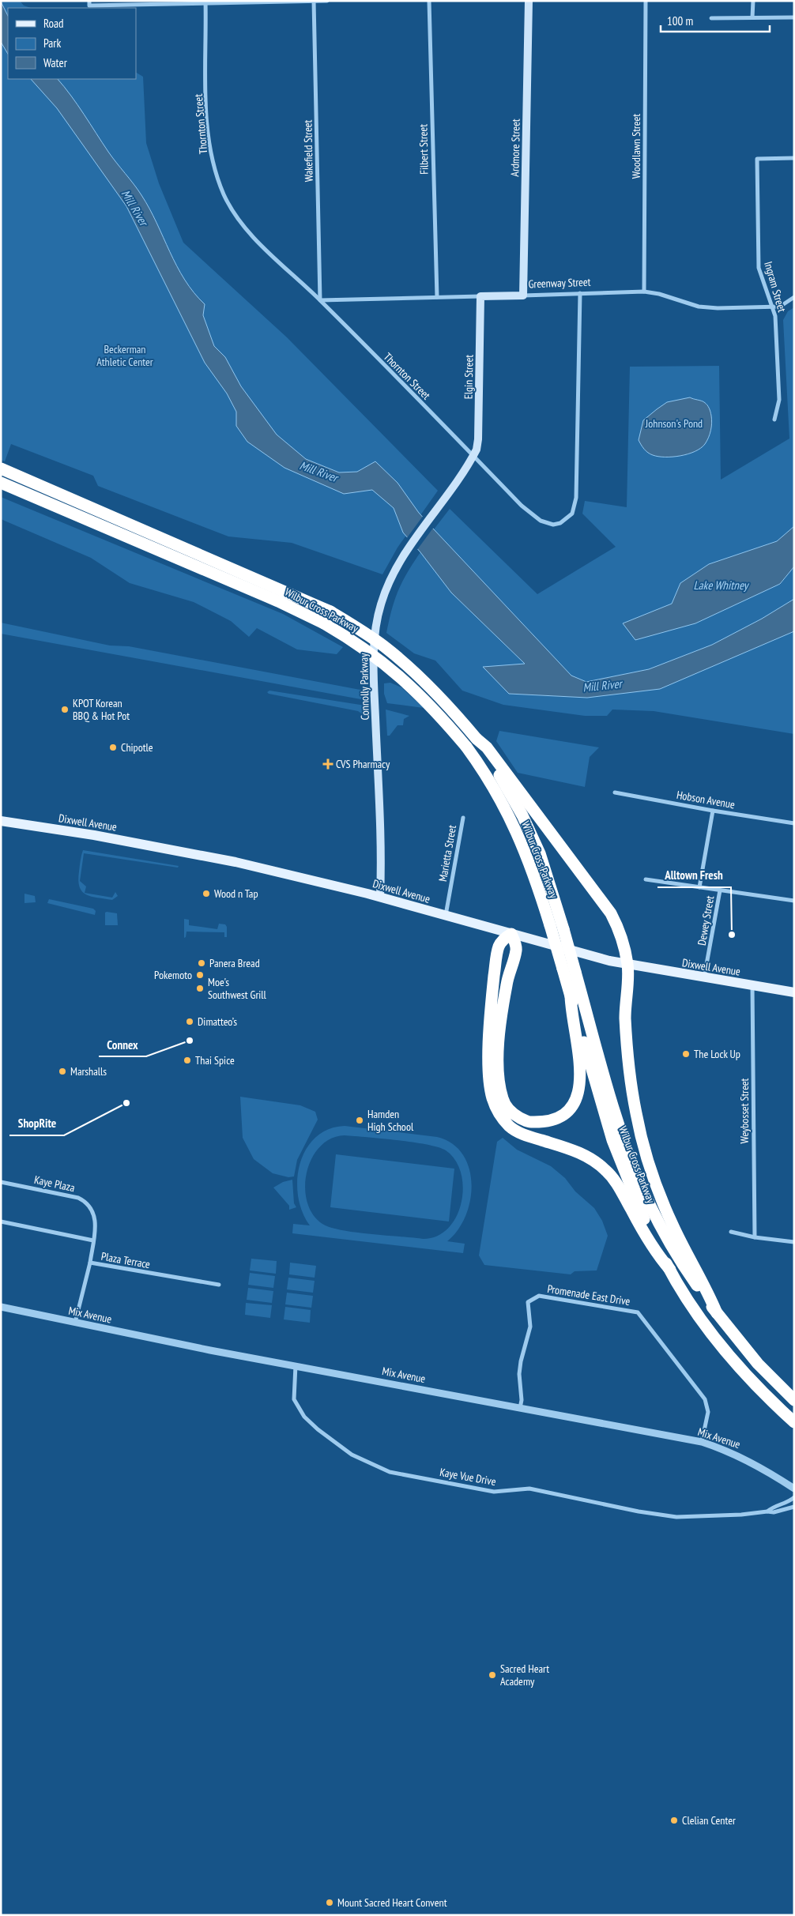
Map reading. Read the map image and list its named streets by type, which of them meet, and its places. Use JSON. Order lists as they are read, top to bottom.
{
  "streets": {
    "highway": ["Wilbur Cross Parkway"],
    "main road": [
      "Ardmore Street",
      "Greenway Street",
      "Elgin Street",
      "Connolly Parkway",
      "Dixwell Avenue"
    ],
    "street": [
      "Thornton Street",
      "Woodlawn Street",
      "Filbert Street",
      "Wakefield Street",
      "Ingram Street",
      "Hobson Avenue",
      "Marietta Street",
      "Dewey Street",
      "Weybosset Street",
      "Kaye Plaza",
      "Plaza Terrace",
      "Promenade East Drive",
      "Mix Avenue",
      "Kaye Vue Drive"
    ]
  },
  "crossings": [
    ["Thornton Street", "Wakefield Street"],
    ["Thornton Street", "Greenway Street"],
    ["Thornton Street", "Elgin Street"],
    ["Thornton Street", "Connolly Parkway"],
    ["Woodlawn Street", "Greenway Street"],
    ["Ardmore Street", "Greenway Street"],
    ["Filbert Street", "Greenway Street"],
    ["Wakefield Street", "Greenway Street"],
    ["Greenway Street", "Ingram Street"],
    ["Greenway Street", "Elgin Street"],
    ["Elgin Street", "Connolly Parkway"],
    ["Connolly Parkway", "Dixwell Avenue"],
    ["Dixwell Avenue", "Marietta Street"],
    ["Dixwell Avenue", "Dewey Street"],
    ["Dixwell Avenue", "Weybosset Street"],
    ["Kaye Plaza", "Plaza Terrace"],
    ["Plaza Terrace", "Mix Avenue"],
    ["Promenade East Drive", "Mix Avenue"],
    ["Mix Avenue", "Kaye Vue Drive"]
  ],
  "water": ["Mill River", "Lake Whitney"],
  "parks": ["Beckerman Athletic Center", "Johnson's Pond"],
  "places": {
    "other": [
      "KPOT Korean BBQ & Hot Pot",
      "Chipotle",
      "Wood n Tap",
      "Alltown Fresh",
      "Panera Bread",
      "Pokemoto",
      "Moe's Southwest Grill",
      "Dimatteo’s",
      "Connex",
      "The Lock Up",
      "Thai Spice",
      "Marshalls",
      "ShopRite",
      "Hamden High School",
      "Sacred Heart Academy",
      "Clelian Center",
      "Mount Sacred Heart Convent"
    ],
    "health": ["CVS Pharmacy"]
  },
  "legend": ["Road", "Park", "Water"],
  "scale_bar": "100 m"
}
